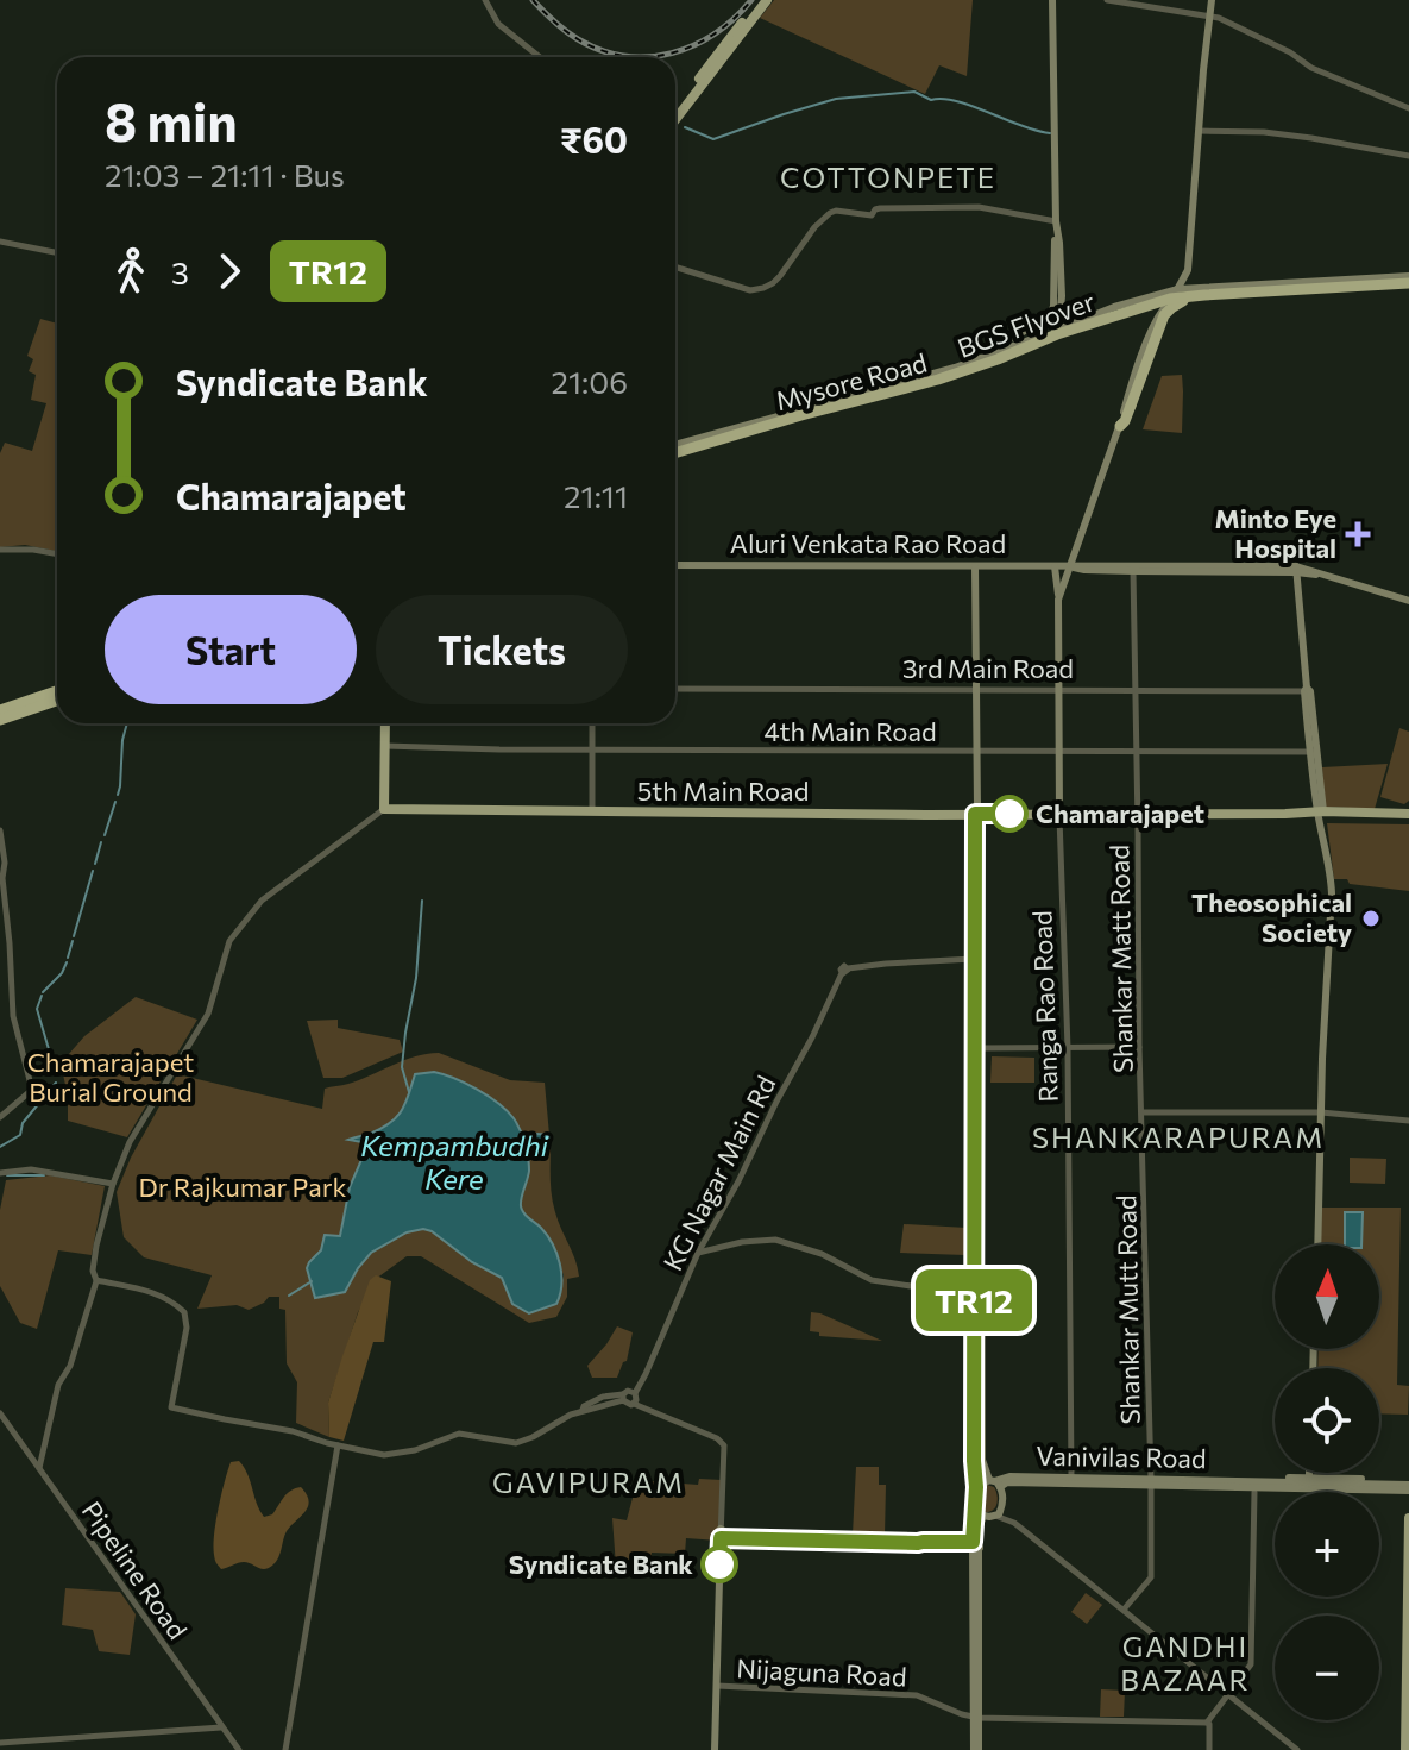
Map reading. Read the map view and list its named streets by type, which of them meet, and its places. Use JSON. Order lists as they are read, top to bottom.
{
  "streets": {
    "highway": ["BGS Flyover"],
    "main road": [
      "Mysore Road",
      "Aluri Venkata Rao Road",
      "5th Main Road",
      "Vanivilas Road"
    ],
    "street": [
      "3rd Main Road",
      "4th Main Road",
      "Shankar Matt Road",
      "Ranga Rao Road",
      "KG Nagar Main Rd",
      "Shankar Mutt Road",
      "Pipeline Road",
      "Nijaguna Road"
    ]
  },
  "crossings": [
    ["BGS Flyover", "Mysore Road"],
    ["Aluri Venkata Rao Road", "Shankar Matt Road"],
    ["3rd Main Road", "Shankar Matt Road"],
    ["4th Main Road", "Shankar Matt Road"],
    ["5th Main Road", "Shankar Matt Road"],
    ["5th Main Road", "Ranga Rao Road"],
    ["Shankar Matt Road", "Shankar Mutt Road"],
    ["Ranga Rao Road", "Vanivilas Road"],
    ["Shankar Mutt Road", "Vanivilas Road"]
  ],
  "districts": [
    "COTTONPETE",
    "SHANKARAPURAM",
    "GAVIPURAM",
    "GANDHI BAZAAR"
  ],
  "water": ["Kempambudhi Kere"],
  "parks": ["Chamarajapet Burial Ground", "Dr Rajkumar Park"],
  "places": {
    "health": ["Minto Eye Hospital"],
    "other": ["Chamarajapet", "Theosophical Society", "Syndicate Bank"]
  },
  "lines": ["bus line TR12"],
  "north": "top",
  "page": {
    "on_map": "TR12",
    "heading": ["8 min", "21:03 – 21:11 · Bus", "₹60"],
    "legs": ["3", "TR12"],
    "list": [
      {
        "name": "Syndicate Bank",
        "value": "21:06"
      },
      {
        "name": "Chamarajapet",
        "value": "21:11"
      }
    ],
    "buttons": ["Start", "Tickets"],
    "map_buttons": ["+", "−"]
  }
}
